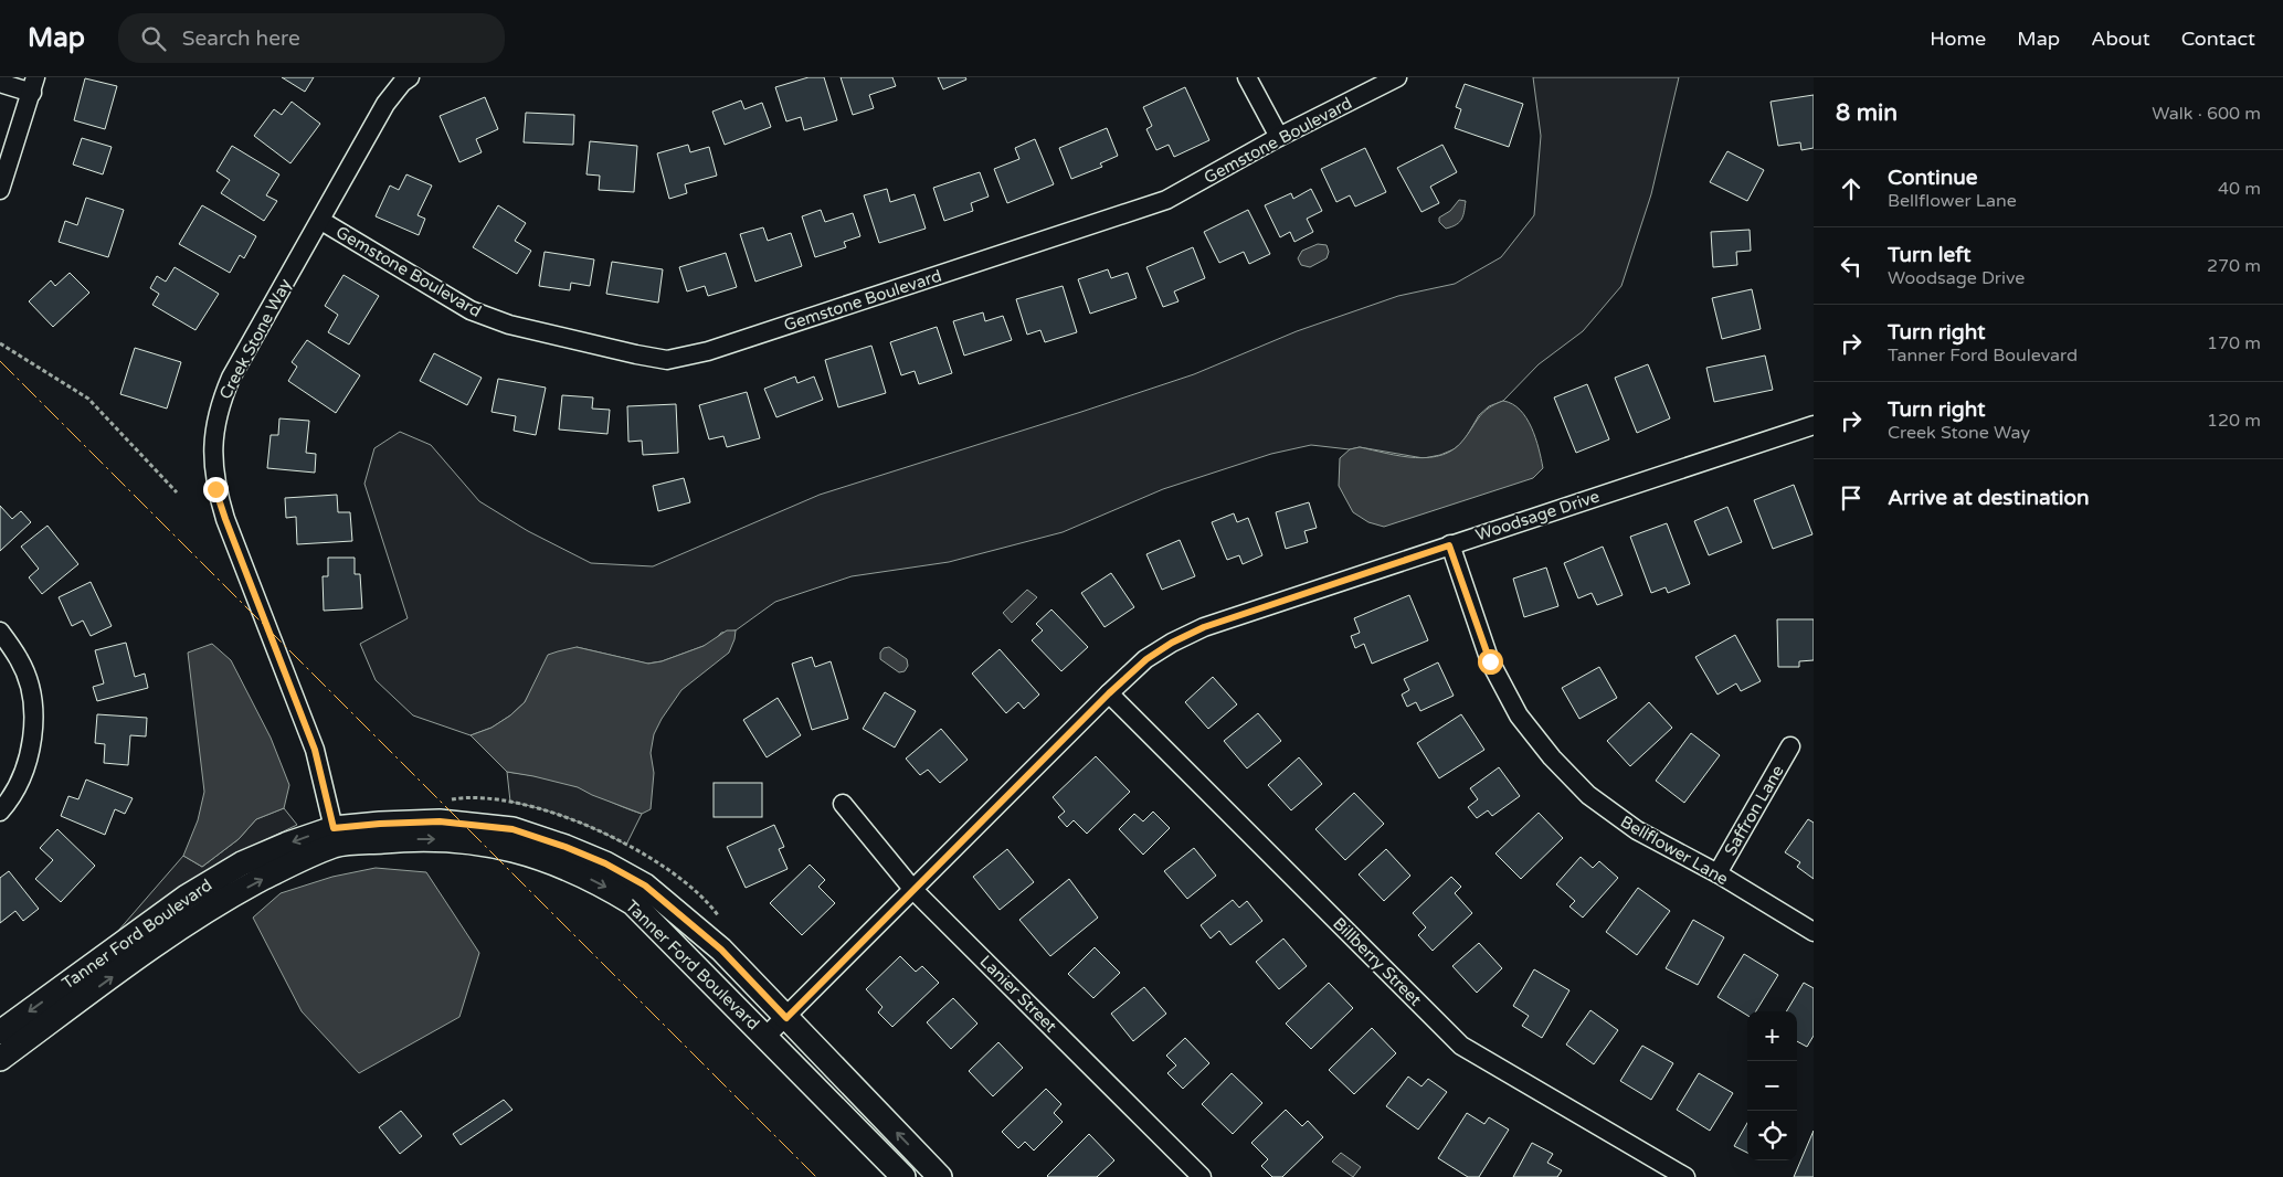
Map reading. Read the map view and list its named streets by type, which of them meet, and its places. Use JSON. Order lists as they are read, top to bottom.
{
  "streets": {
    "street": [
      "Gemstone Boulevard",
      "Creek Stone Way",
      "Woodsage Drive",
      "Saffron Lane",
      "Bellflower Lane",
      "Tanner Ford Boulevard",
      "Billberry Street",
      "Lanier Street"
    ]
  },
  "crossings": [
    ["Gemstone Boulevard", "Creek Stone Way"],
    ["Creek Stone Way", "Tanner Ford Boulevard"],
    ["Woodsage Drive", "Bellflower Lane"],
    ["Woodsage Drive", "Tanner Ford Boulevard"],
    ["Woodsage Drive", "Billberry Street"],
    ["Woodsage Drive", "Lanier Street"],
    ["Saffron Lane", "Bellflower Lane"]
  ],
  "page": {
    "header": "Map",
    "search": "Search here",
    "nav": [
      "Home",
      "Map",
      "About",
      "Contact"
    ],
    "heading": ["8 min", "Walk · 600 m"],
    "list": [
      ["Continue", "Bellflower Lane", "40 m"],
      ["Turn left", "Woodsage Drive", "270 m"],
      ["Turn right", "Tanner Ford Boulevard", "170 m"],
      ["Turn right", "Creek Stone Way", "120 m"],
      "Arrive at destination"
    ],
    "map_buttons": ["+", "−"]
  }
}
